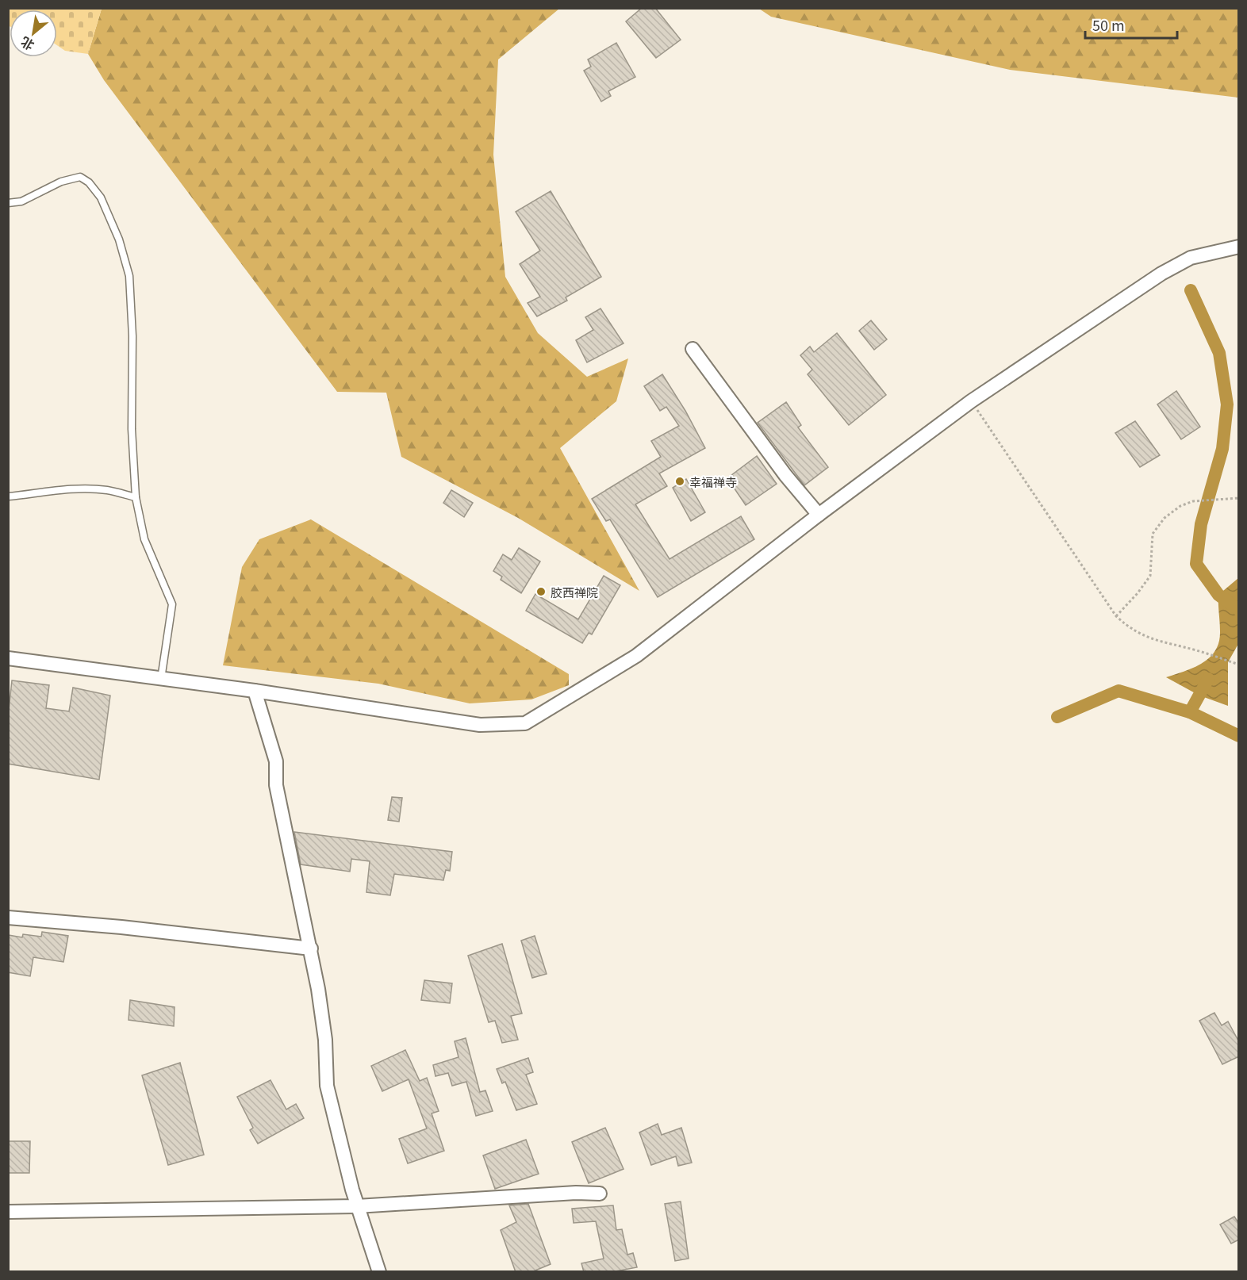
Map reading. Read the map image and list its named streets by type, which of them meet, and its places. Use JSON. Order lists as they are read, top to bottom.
{
  "places": ["幸福禅寺", "胶西禅院"],
  "scale_bar": "50 m",
  "north": "bottom left"
}
